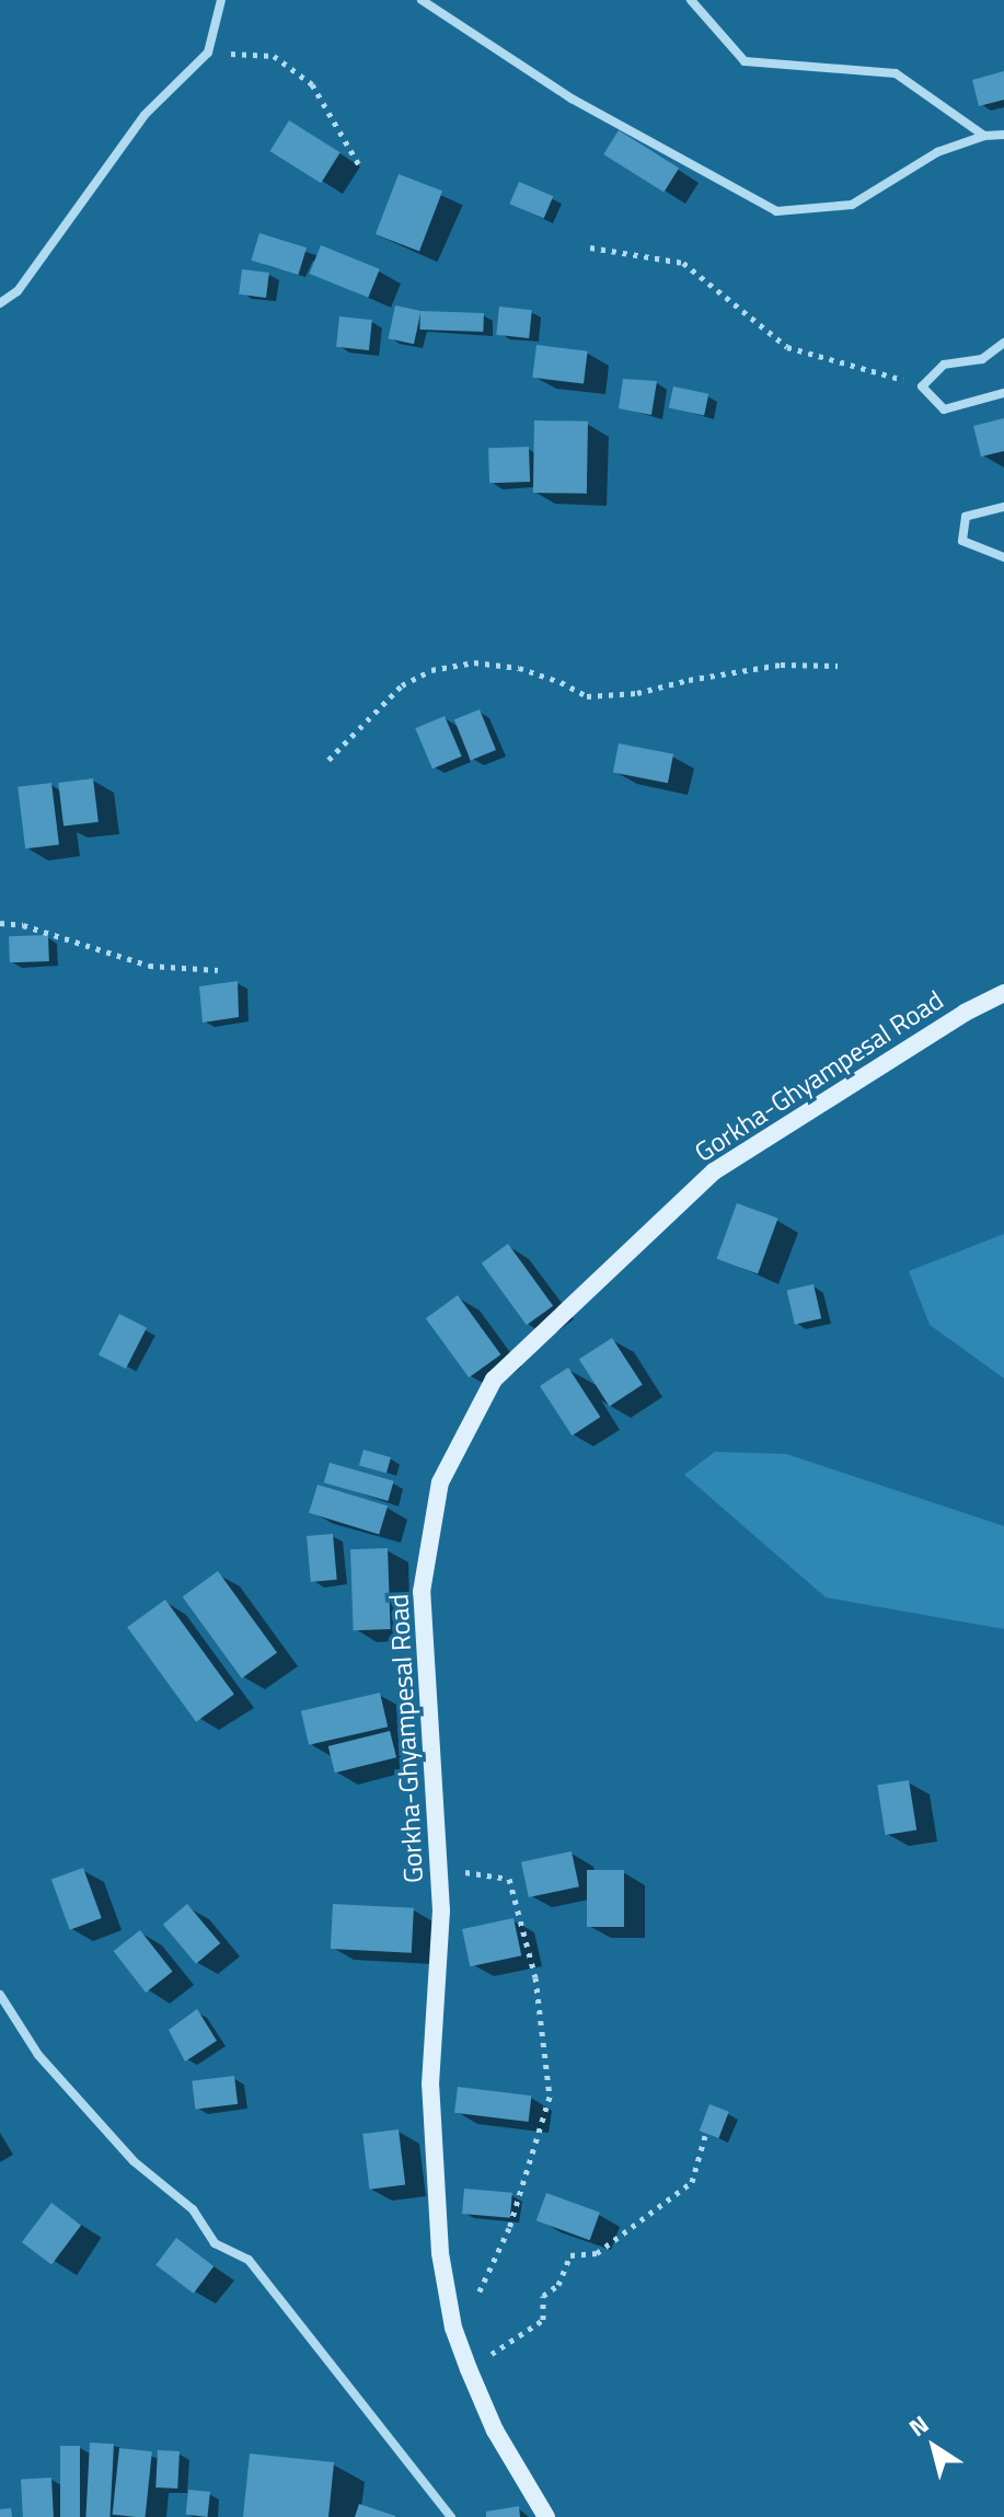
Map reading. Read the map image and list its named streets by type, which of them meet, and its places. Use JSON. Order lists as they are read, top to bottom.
{
  "streets": {
    "main road": ["Gorkha-Ghyampesal Road"]
  },
  "north": "top left"
}
